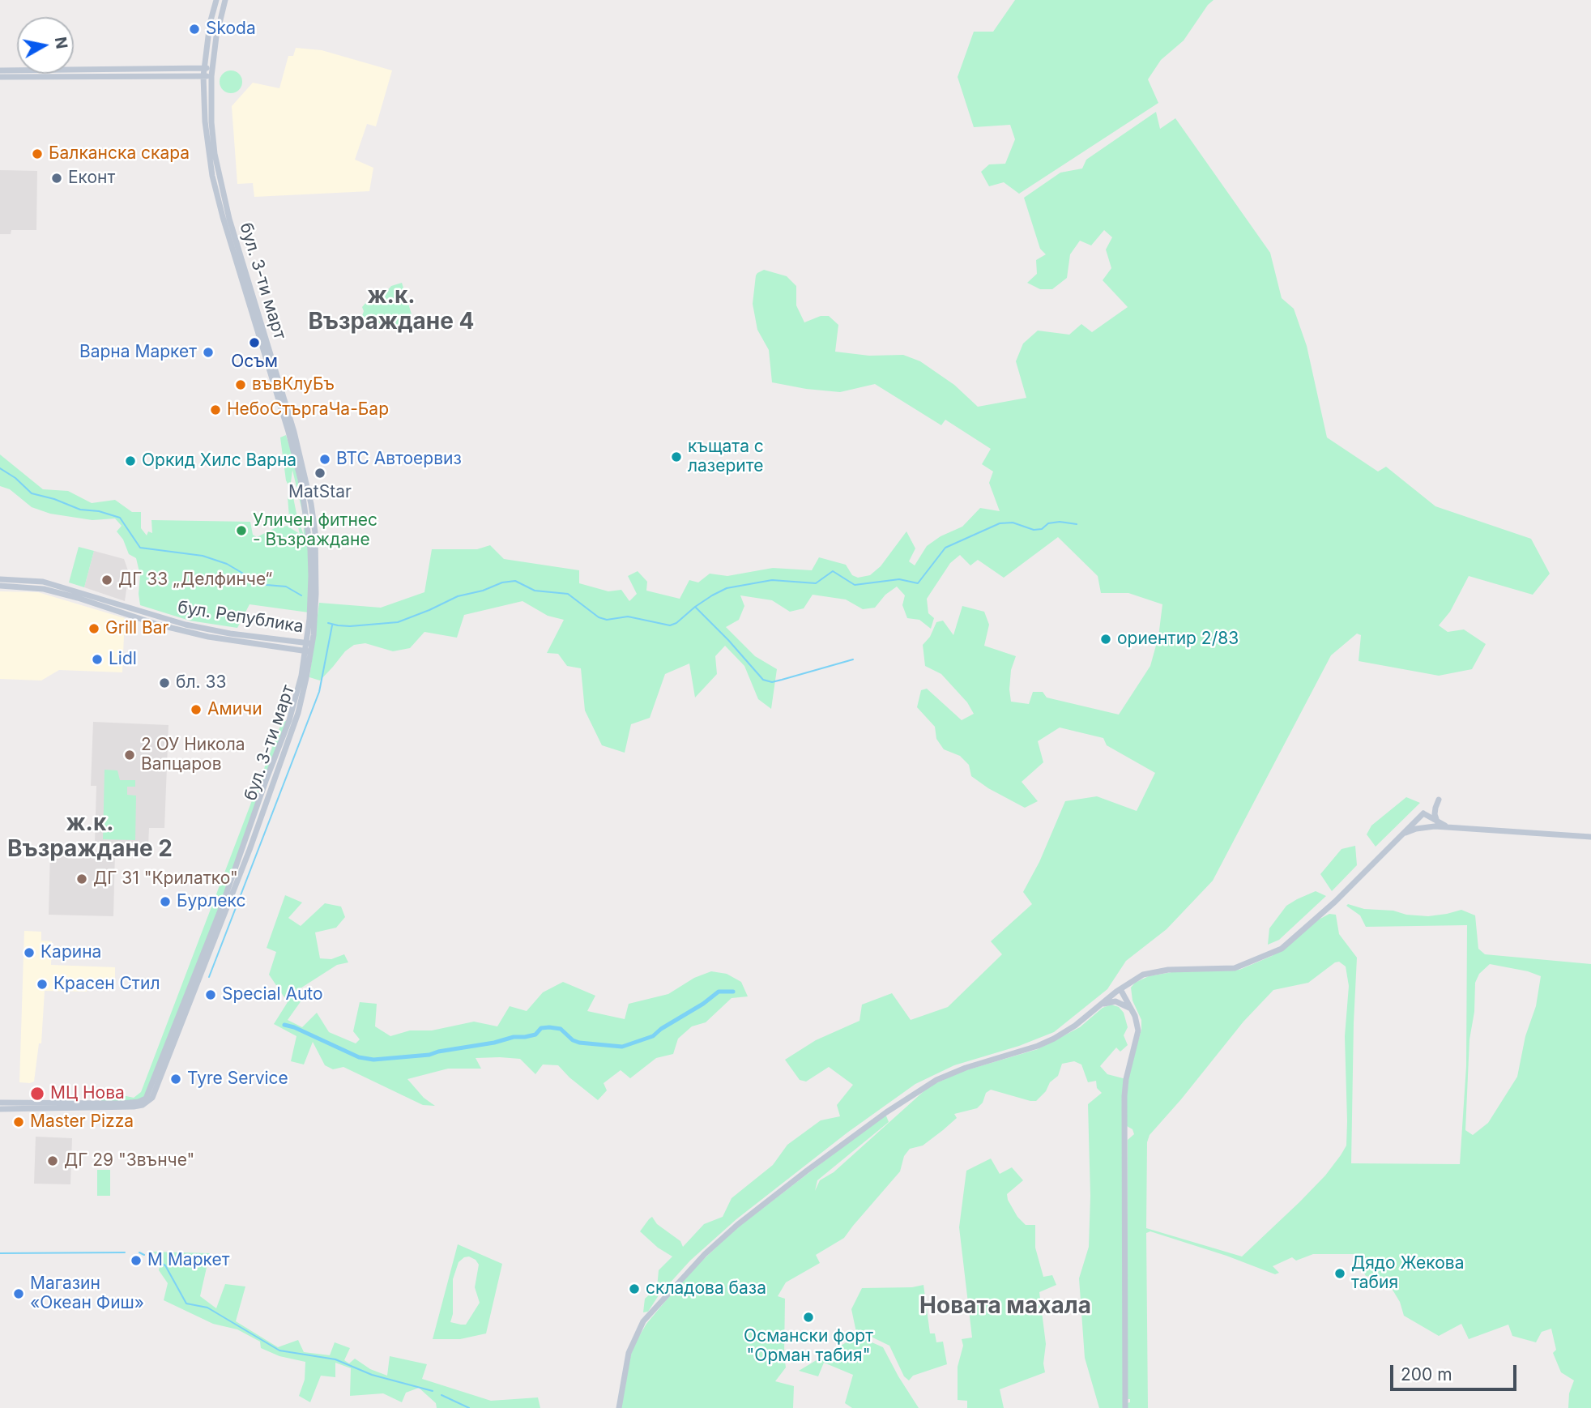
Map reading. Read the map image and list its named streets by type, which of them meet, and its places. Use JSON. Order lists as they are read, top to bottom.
{
  "streets": {
    "street": ["бул. 3-ти март", "бул. Република"]
  },
  "crossings": [
    ["бул. 3-ти март", "бул. Република"]
  ],
  "districts": ["ж.к. Възраждане 4", "ж.к. Възраждане 2", "Новата махала"],
  "places": [
    "Skoda",
    "Балканска скара",
    "Еконт",
    "Осъм",
    "Варна Маркет",
    "въвКлуБъ",
    "НебоСтъргаЧа-Бар",
    "къщата с лазерите",
    "ВТС Автоервиз",
    "Оркид Хилс Варна",
    "MatStar",
    "Уличен фитнес - Възраждане",
    "ДГ 33 „Делфинче“",
    "Grill Bar",
    "ориентир 2/83",
    "Lidl",
    "бл. 33",
    "Амичи",
    "2 ОУ Никола Вапцаров",
    "ДГ 31 \"Крилатко\"",
    "Бурлекс",
    "Карина",
    "Красен Стил",
    "Special Auto",
    "Tyre Service",
    "МЦ Нова",
    "Master Pizza",
    "ДГ 29 \"Звънче\"",
    "М Маркет",
    "Дядо Жекова табия",
    "складова база",
    "Магазин «Океан Фиш»",
    "Османски форт \"Орман табия\""
  ],
  "scale_bar": "200 m",
  "north": "right"
}
